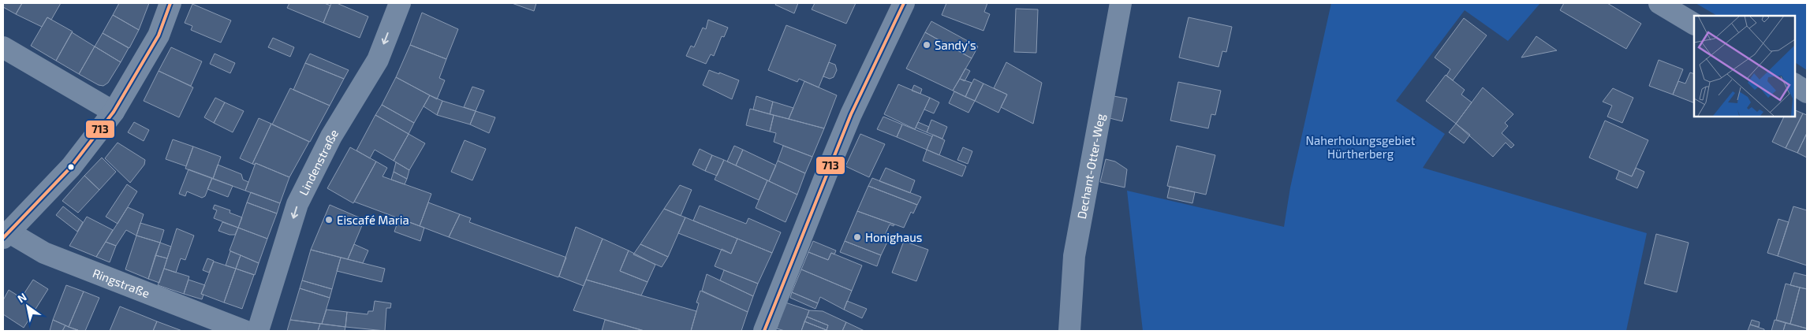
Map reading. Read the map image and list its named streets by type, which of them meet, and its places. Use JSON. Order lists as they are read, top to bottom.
{
  "streets": {
    "street": ["Lindenstraße", "Dechant-Otter-Weg", "Ringstraße"]
  },
  "one_way": ["Lindenstraße"],
  "parks": ["Naherholungsgebiet Hürtherberg"],
  "places": ["Sandy's", "Eiscafé Maria", "Honighaus"],
  "lines": ["transit line 713"],
  "north": "top left"
}
